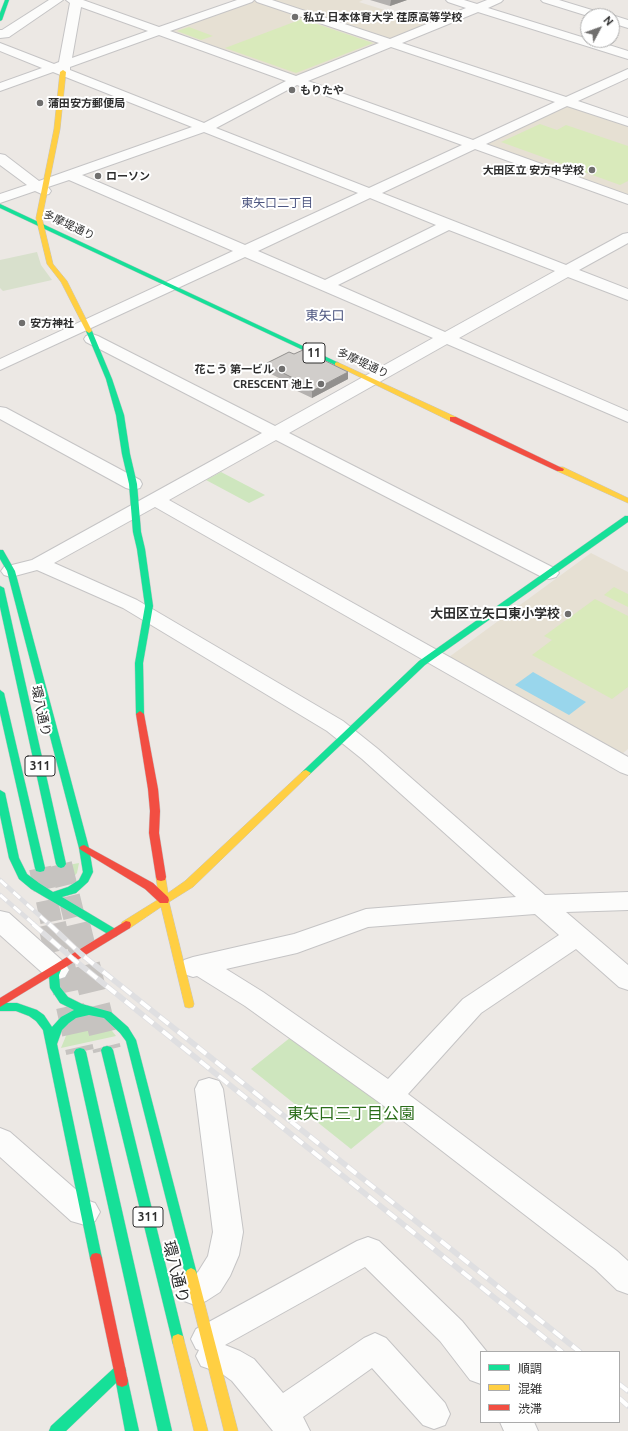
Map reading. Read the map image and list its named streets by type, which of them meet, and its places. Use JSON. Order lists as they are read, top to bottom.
{
  "streets": {
    "main road": [
      "多摩堤通り",
      "11",
      "環八通り",
      "311"
    ]
  },
  "districts": ["東矢口二丁目", "東矢口"],
  "parks": ["東矢口三丁目公園"],
  "places": [
    "私立 日本体育大学 荏原高等学校",
    "もりたや",
    "蒲田安方郵便局",
    "大田区立 安方中学校",
    "ローソン",
    "安方神社",
    "花こう 第一ビル",
    "CRESCENT 池上",
    "大田区立矢口東小学校"
  ],
  "legend": ["順調", "混雑", "渋滞"],
  "north": "top right"
}
